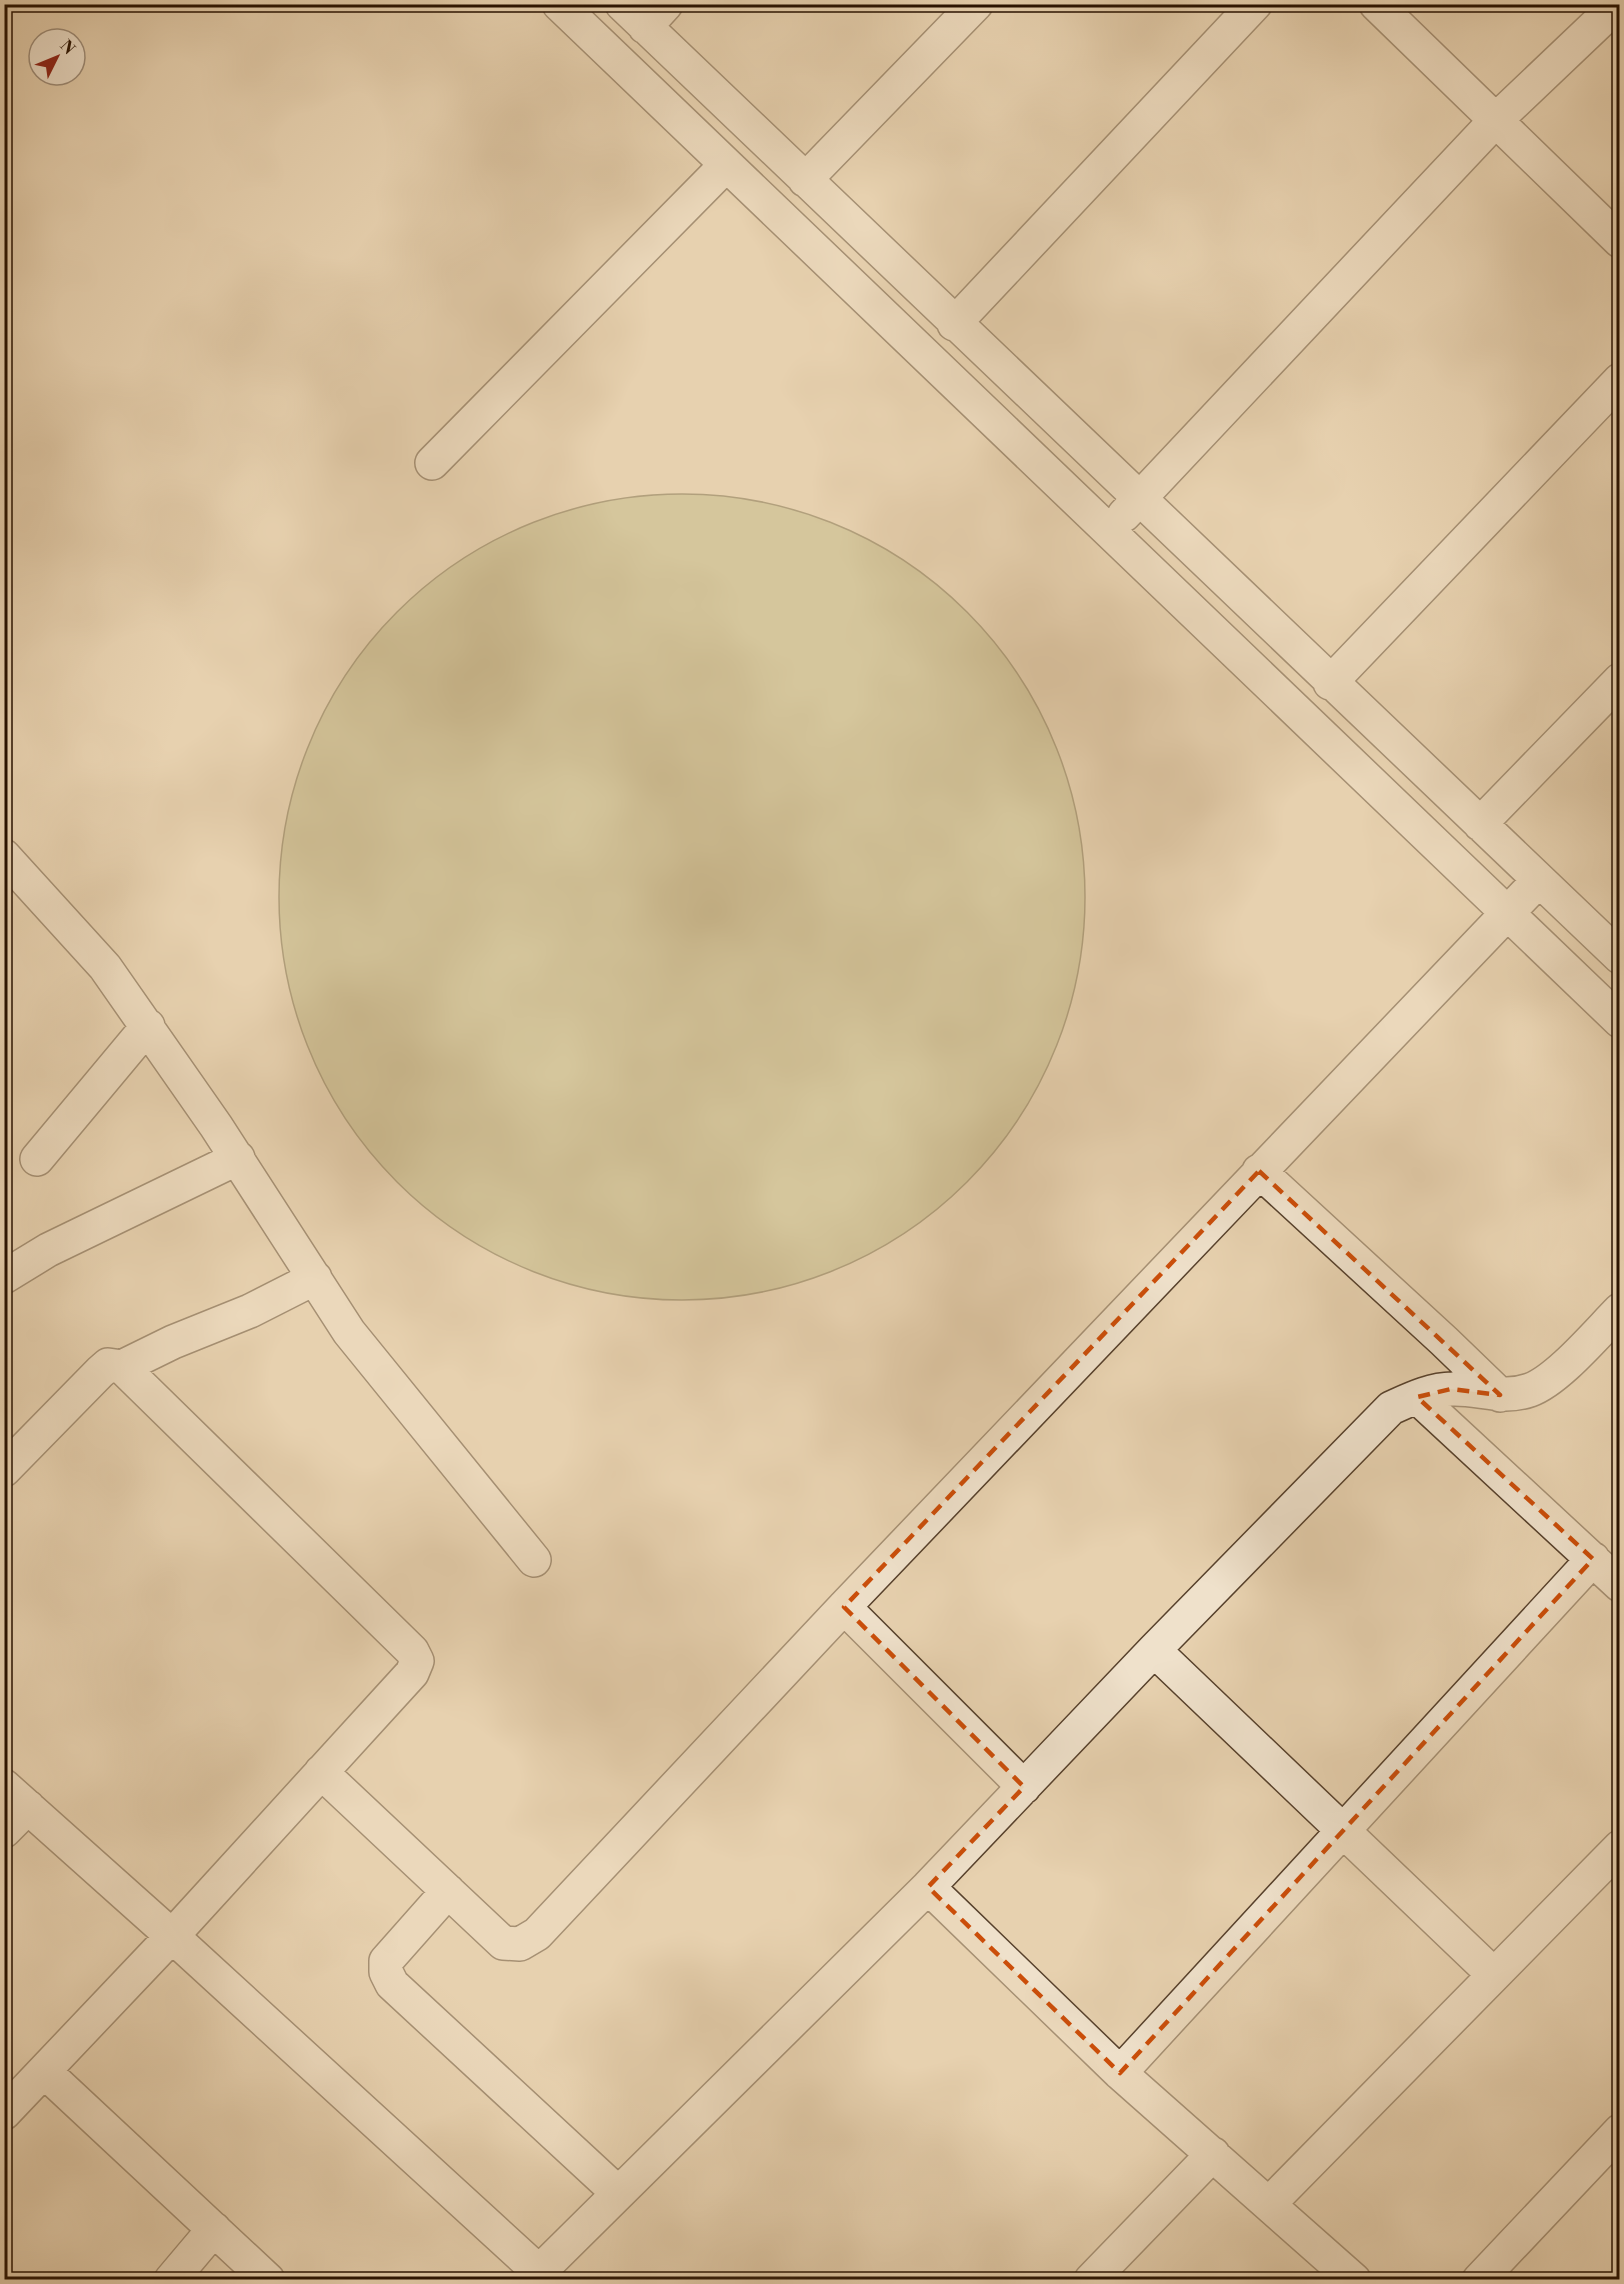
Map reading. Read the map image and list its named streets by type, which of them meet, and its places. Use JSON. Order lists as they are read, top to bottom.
{
  "north": "top right"
}
